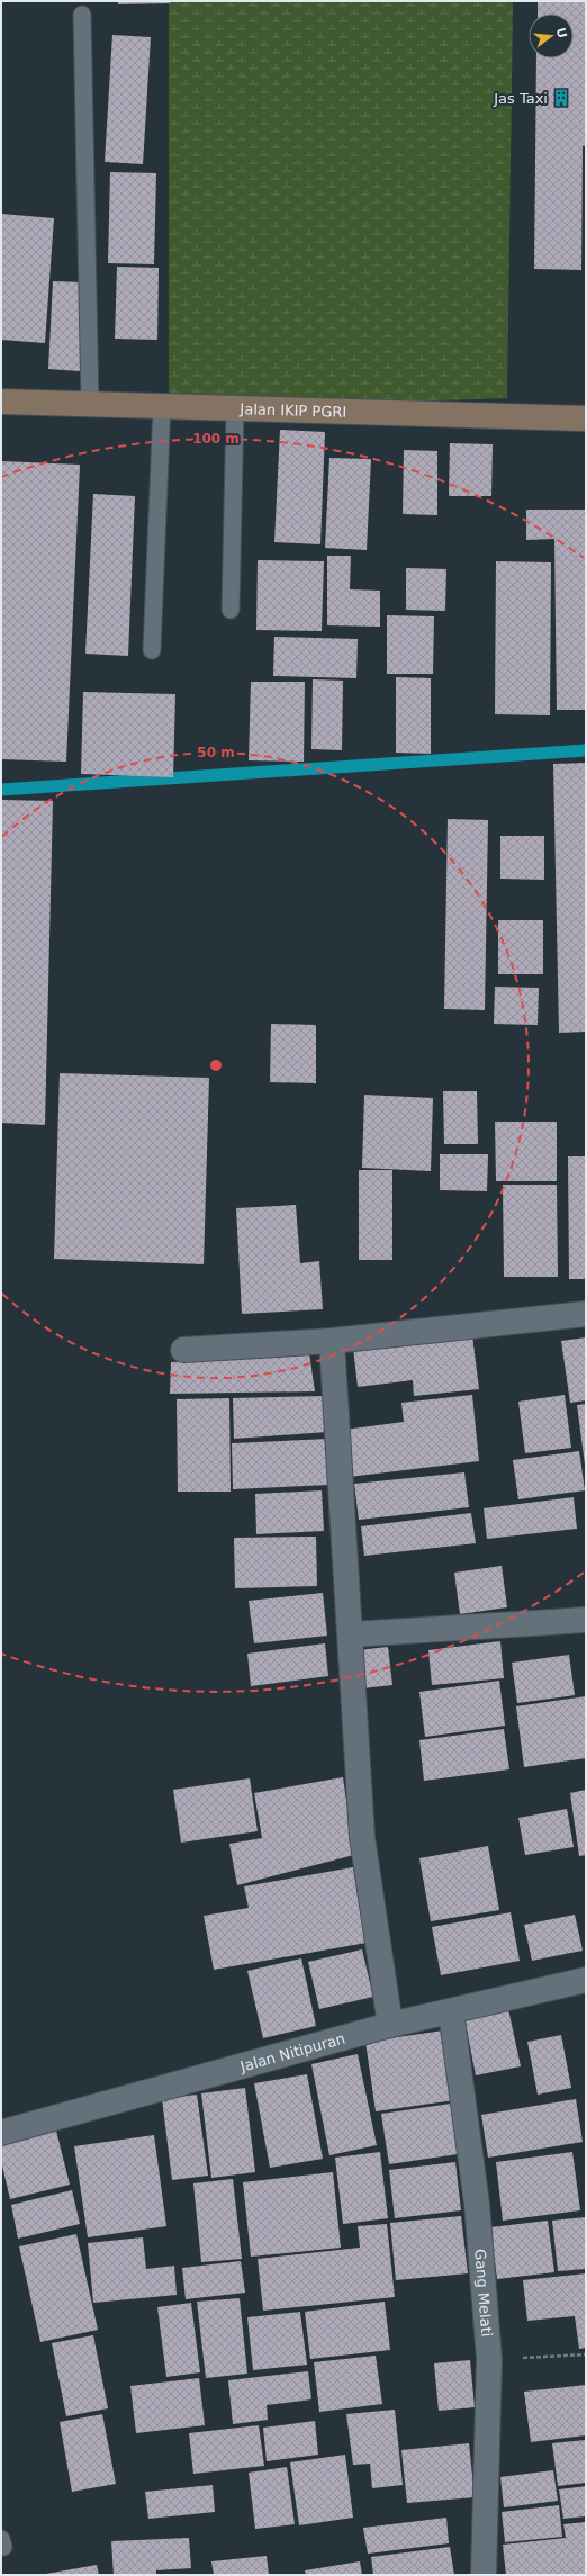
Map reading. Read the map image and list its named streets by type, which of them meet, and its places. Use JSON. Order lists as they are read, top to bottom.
{
  "streets": {
    "main road": ["Jalan IKIP PGRI"],
    "street": ["Jalan Nitipuran", "Gang Melati"]
  },
  "crossings": [
    ["Jalan Nitipuran", "Gang Melati"]
  ],
  "places": {
    "building": ["Jas Taxi"]
  },
  "north": "right",
  "rings": ["100 m", "50 m"]
}
